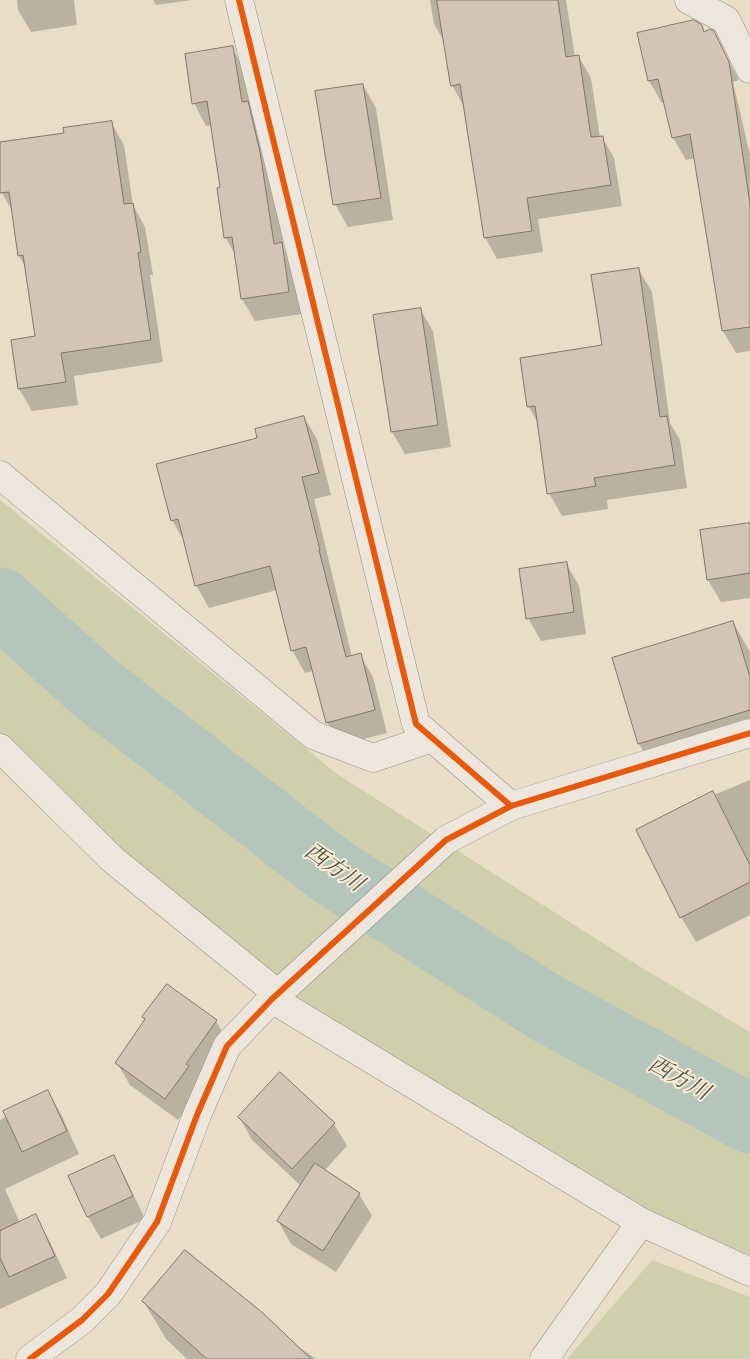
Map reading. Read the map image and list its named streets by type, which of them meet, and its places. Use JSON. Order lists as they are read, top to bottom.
{
  "water": ["西方川"]
}
